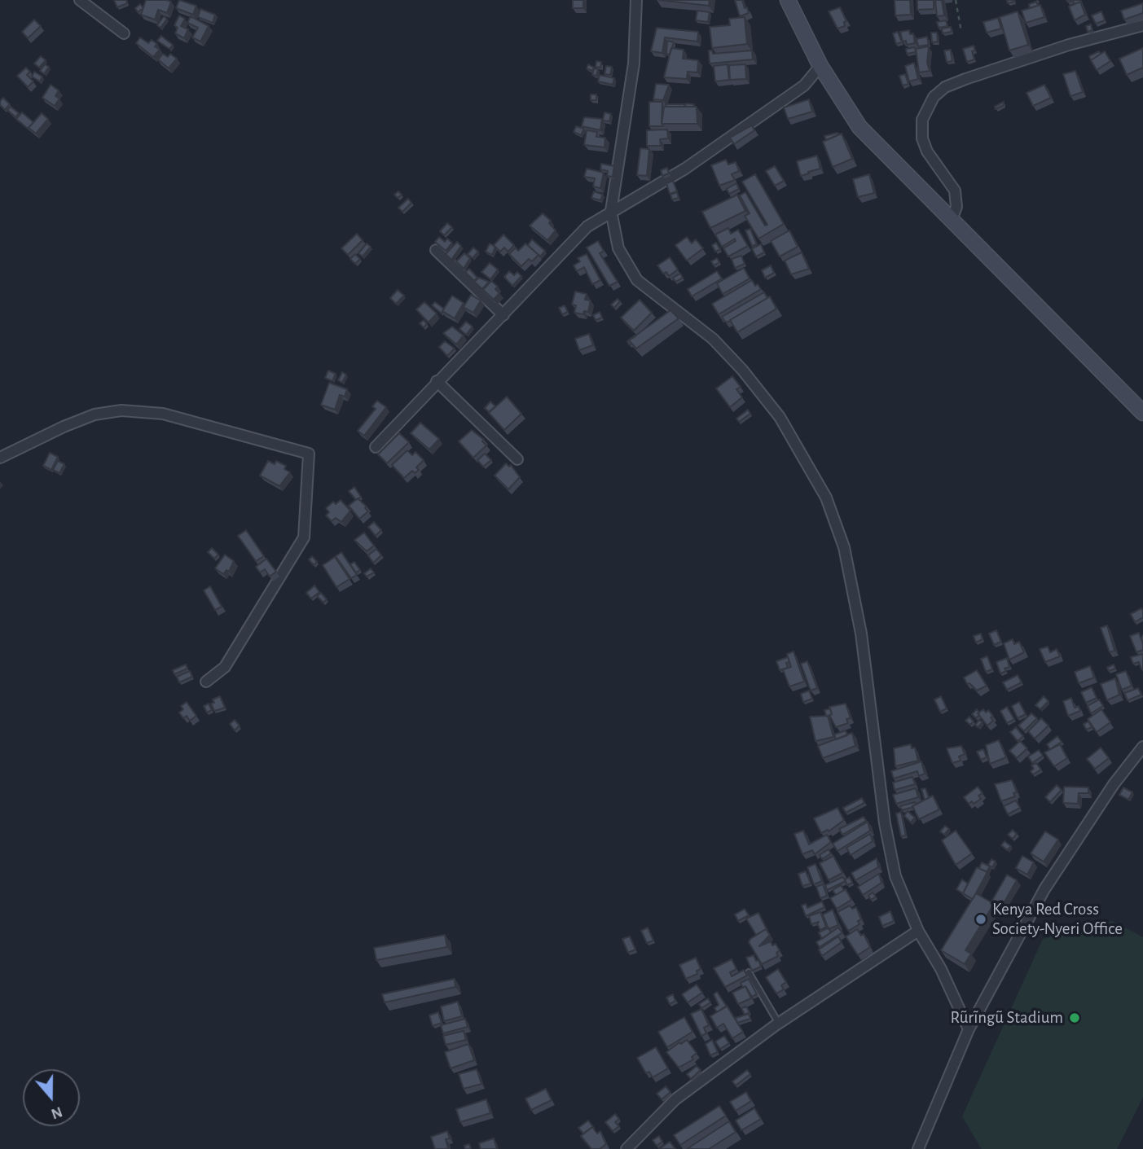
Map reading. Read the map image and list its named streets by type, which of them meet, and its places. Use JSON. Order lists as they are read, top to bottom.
{
  "places": ["Kenya Red Cross Society-Nyeri Office", "Rũrĩngũ Stadium"],
  "north": "bottom"
}
